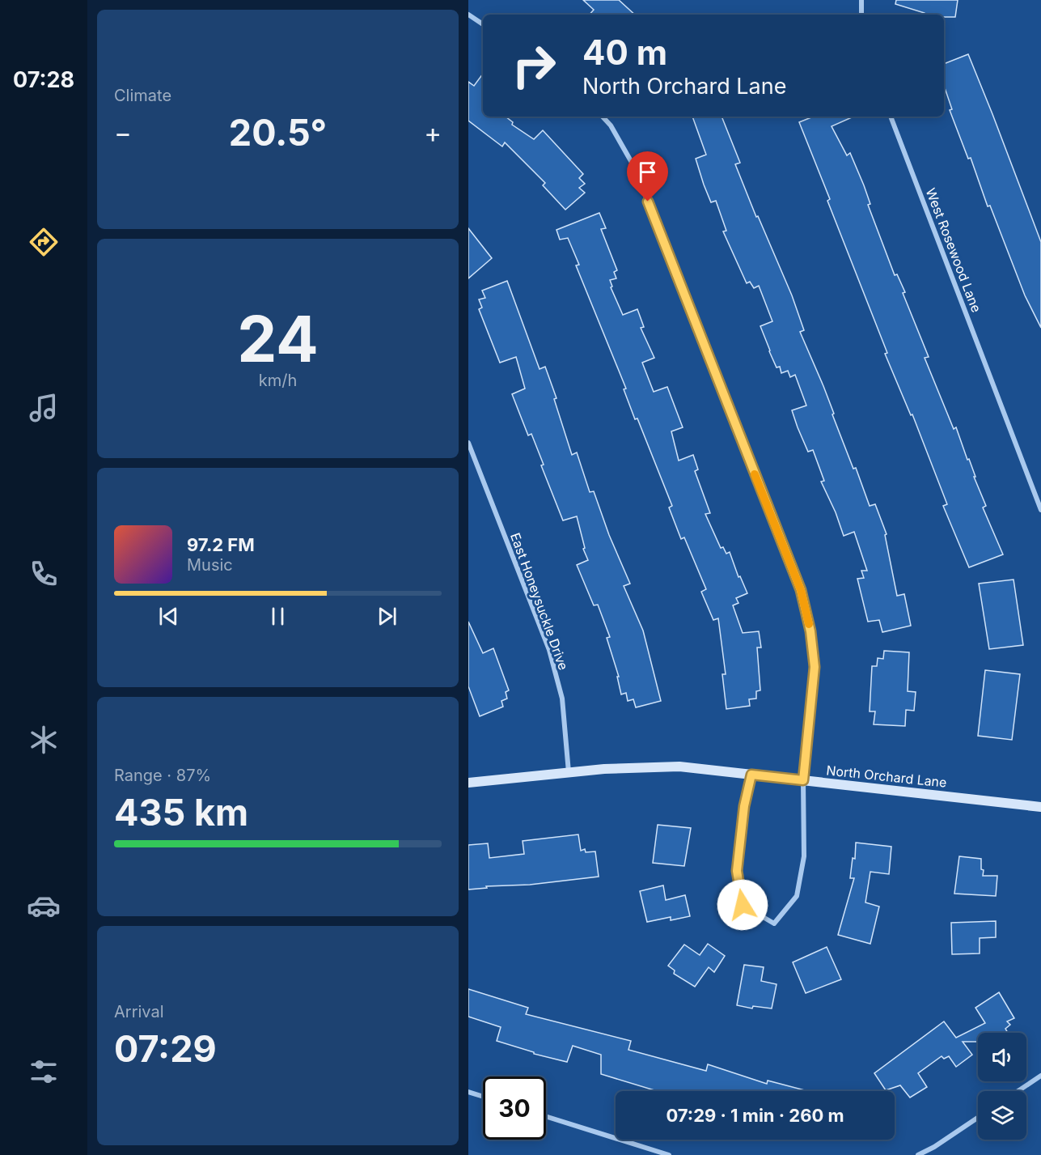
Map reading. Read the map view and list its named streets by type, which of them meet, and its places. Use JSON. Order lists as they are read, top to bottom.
{
  "streets": {
    "street": ["West Rosewood Lane", "East Honeysuckle Drive", "North Orchard Lane"]
  },
  "crossings": [
    ["East Honeysuckle Drive", "North Orchard Lane"]
  ],
  "page": {
    "tabs": "07:28",
    "tile": [
      "Climate",
      ["24", "km/h"],
      ["Range · 87%", "435 km"],
      ["Arrival", "07:29"]
    ],
    "turn": ["40 m", "North Orchard Lane"],
    "heat": ["−", "20.5°", "+"],
    "song": ["97.2 FM", "Music"],
    "limit": "30",
    "trip": "07:29 · 1 min · 260 m"
  }
}
